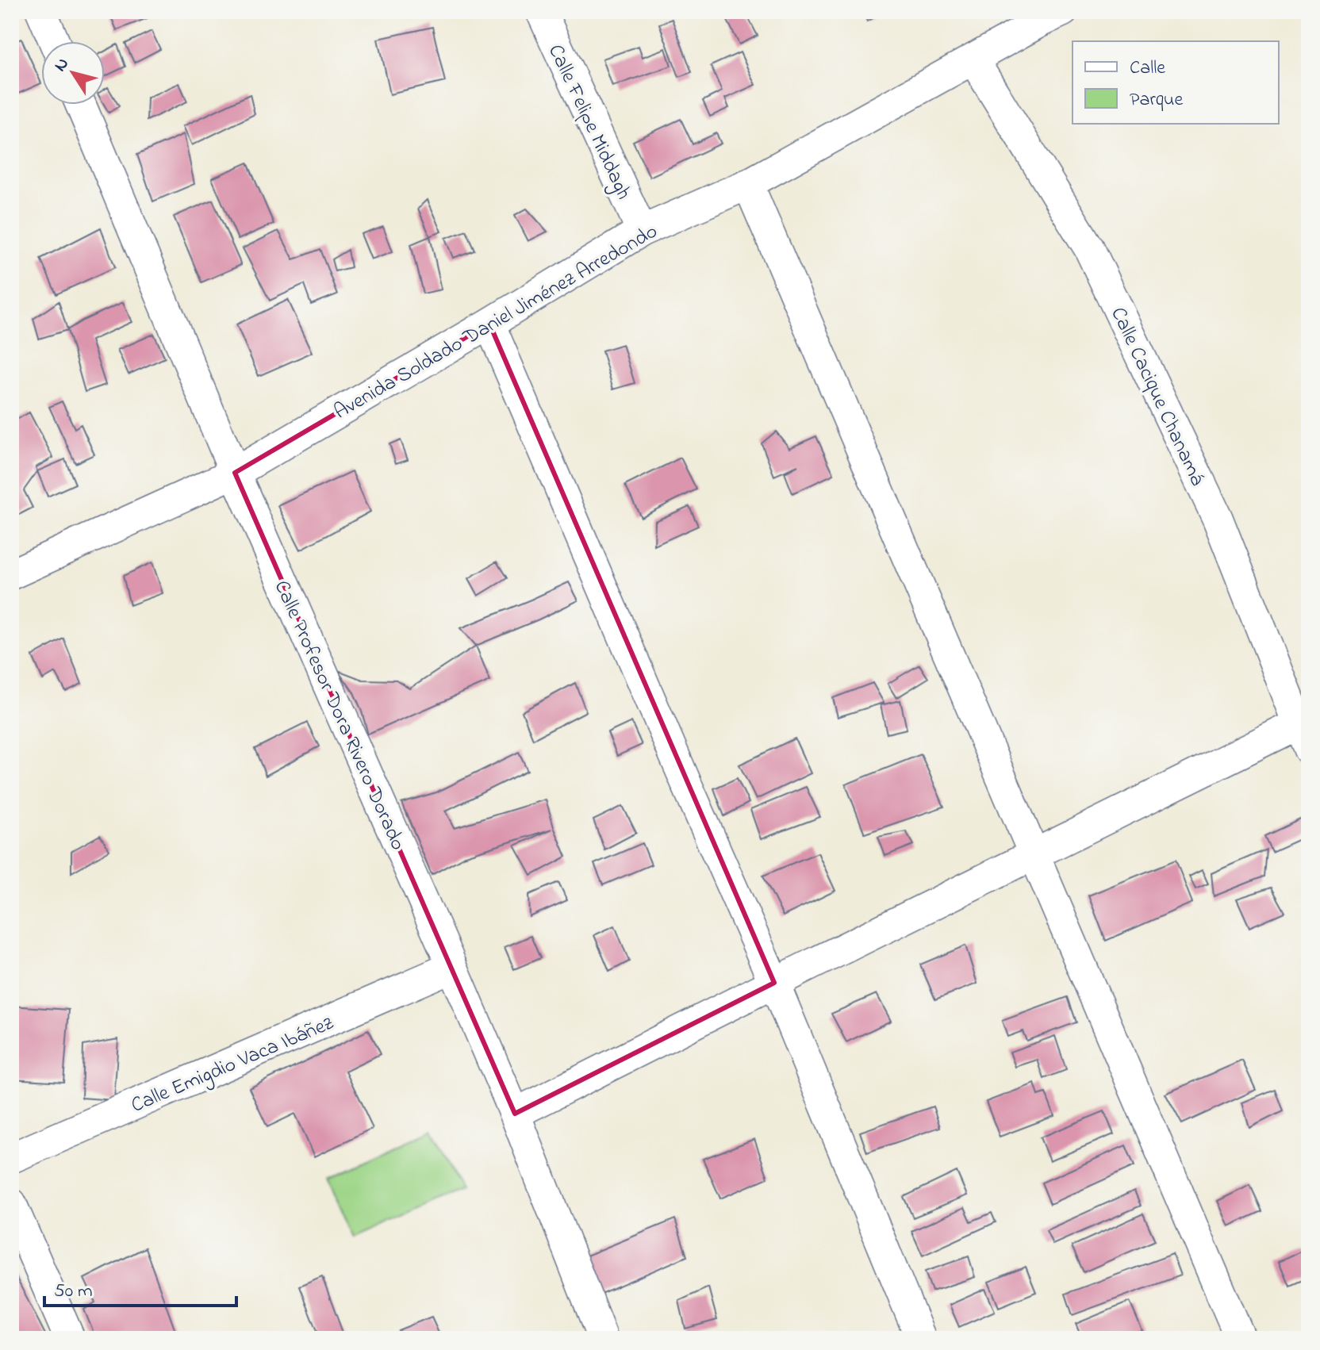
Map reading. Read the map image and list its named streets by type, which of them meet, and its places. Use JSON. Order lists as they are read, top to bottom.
{
  "streets": {
    "street": [
      "Calle Felipe Middagh",
      "Avenida Soldado Daniel Jiménez Arredondo",
      "Calle Cacique Chanamá",
      "Calle Profesor Dora Rivero Dorado",
      "Calle Emigdio Vaca Ibáñez"
    ]
  },
  "crossings": [
    ["Calle Felipe Middagh", "Avenida Soldado Daniel Jiménez Arredondo"],
    ["Avenida Soldado Daniel Jiménez Arredondo", "Calle Cacique Chanamá"],
    ["Avenida Soldado Daniel Jiménez Arredondo", "Calle Profesor Dora Rivero Dorado"],
    ["Calle Profesor Dora Rivero Dorado", "Calle Emigdio Vaca Ibáñez"]
  ],
  "legend": ["Calle", "Parque"],
  "scale_bar": "50 m",
  "north": "top left"
}
